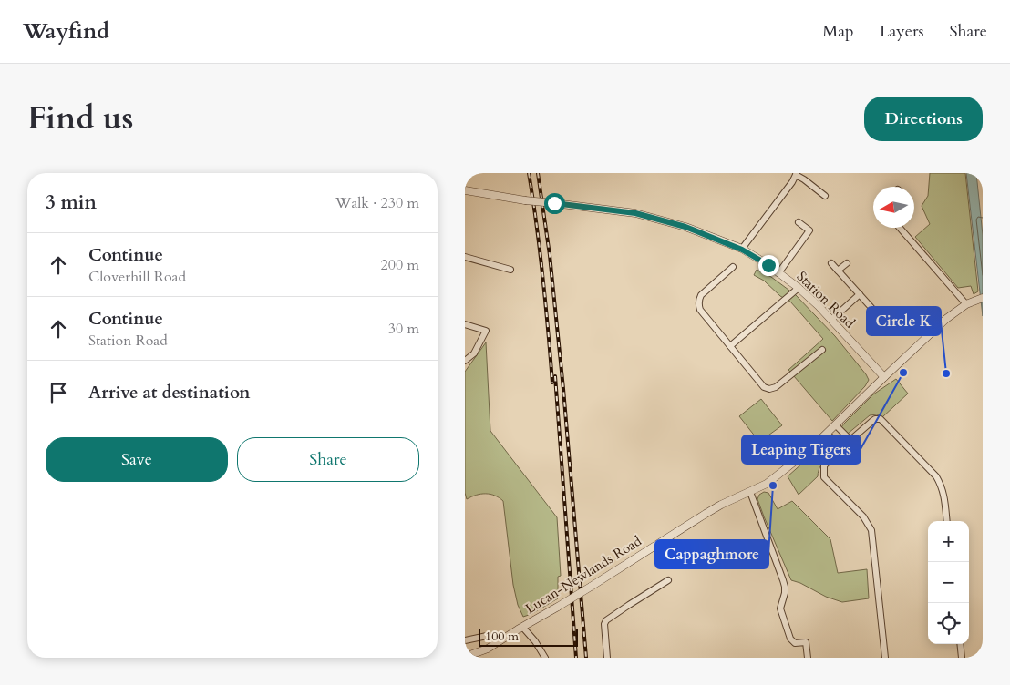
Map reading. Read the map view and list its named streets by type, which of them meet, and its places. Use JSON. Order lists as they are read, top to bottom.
{
  "streets": {
    "street": ["Station Road", "Lucan-Newlands Road"]
  },
  "crossings": [
    ["Station Road", "Lucan-Newlands Road"]
  ],
  "places": ["Leaping Tigers", "Circle K", "Cappaghmore"],
  "scale_bar": "100 m",
  "north": "left",
  "page": {
    "header": "Wayfind",
    "nav": ["Map", "Layers", "Share"],
    "title": "Find us",
    "buttons": [
      "Directions",
      ["Save", "Share"]
    ],
    "heading": ["3 min", "Walk · 230 m"],
    "list": [
      ["Continue", "Cloverhill Road", "200 m"],
      ["Continue", "Station Road", "30 m"],
      "Arrive at destination"
    ],
    "map_buttons": ["+", "−"],
    "scale": "100 m"
  }
}
